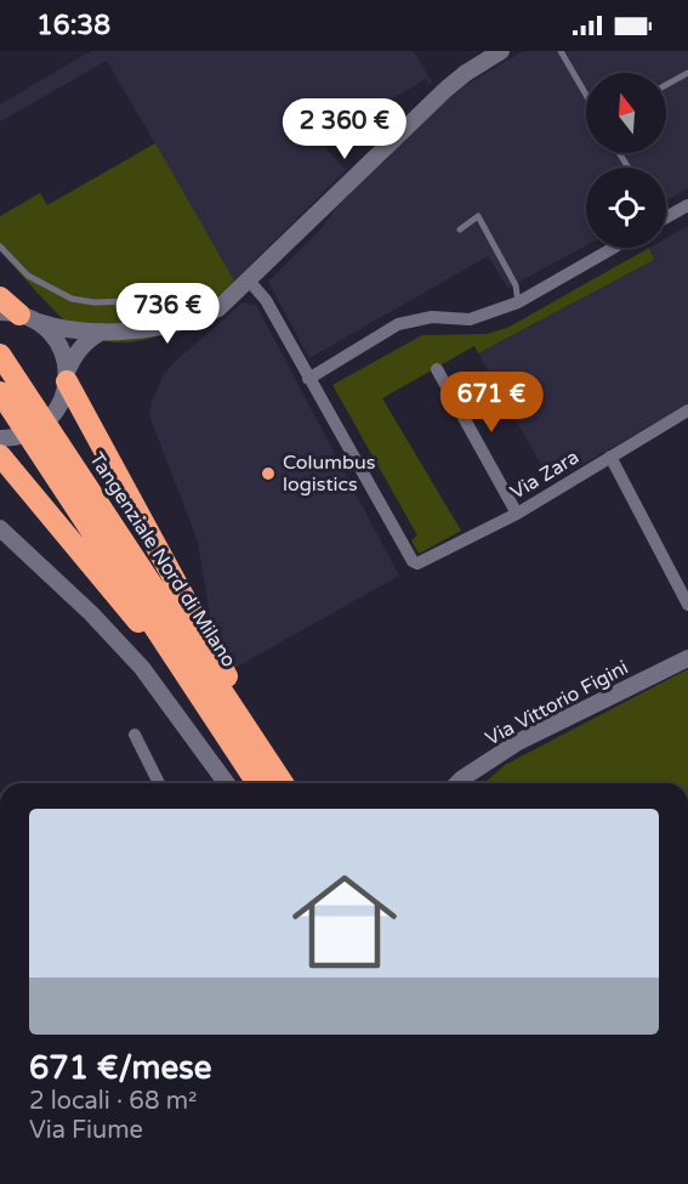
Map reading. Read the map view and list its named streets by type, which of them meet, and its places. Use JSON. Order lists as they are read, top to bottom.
{
  "streets": {
    "highway": ["Tangenziale Nord di Milano"],
    "street": ["Via Zara", "Via Vittorio Figini"]
  },
  "places": ["Columbus logistics"],
  "north": "top",
  "page": {
    "status": "16:38",
    "price": ["2 360 €", "736 €", "671 €"],
    "list": [
      {
        "name": "671 €/mese",
        "note": "2 locali · 68 m² · Via Fiume"
      }
    ]
  }
}
